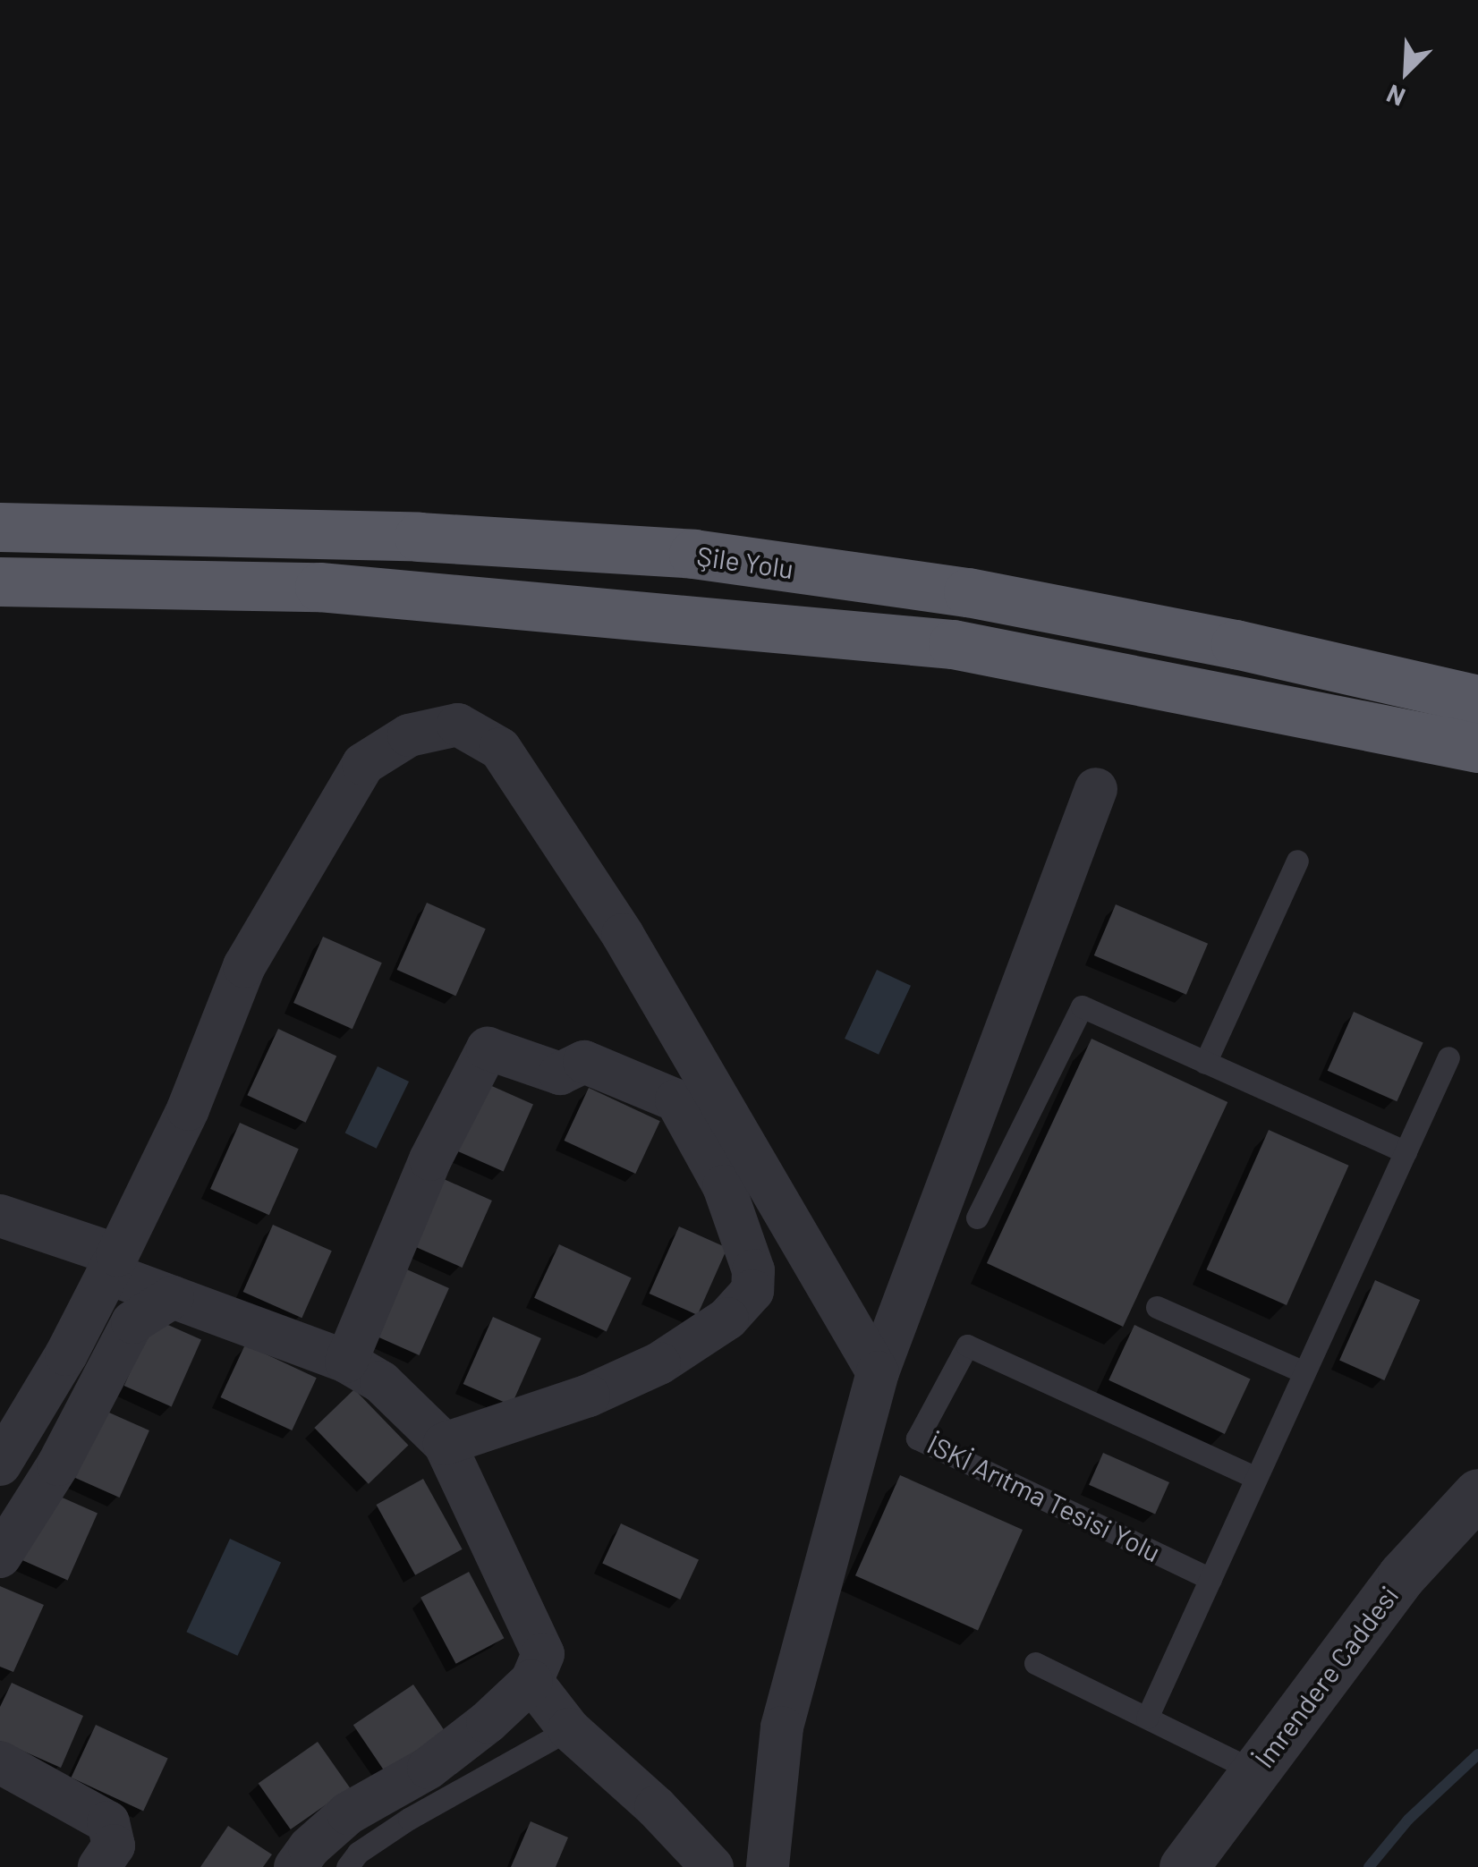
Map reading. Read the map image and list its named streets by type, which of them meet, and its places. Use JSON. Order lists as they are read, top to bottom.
{
  "streets": {
    "highway": ["Şile Yolu"],
    "street": ["İmrendere Caddesi"],
    "lane": ["İSKİ Arıtma Tesisi Yolu"]
  },
  "north": "bottom left"
}
